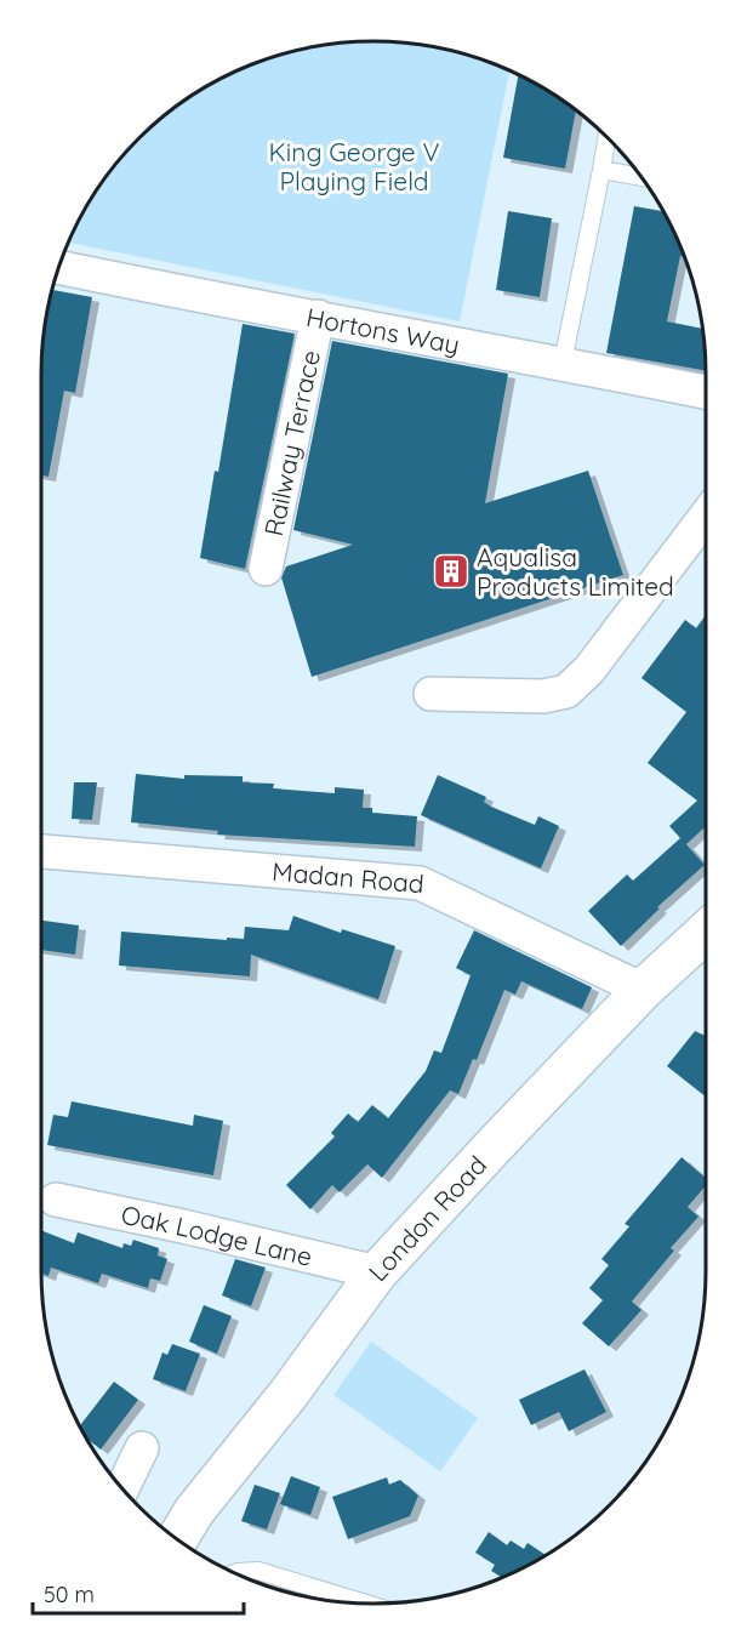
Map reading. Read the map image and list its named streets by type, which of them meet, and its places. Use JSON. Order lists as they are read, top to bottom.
{
  "streets": {
    "street": [
      "Hortons Way",
      "Railway Terrace",
      "Madan Road",
      "London Road",
      "Oak Lodge Lane"
    ]
  },
  "crossings": [
    ["Hortons Way", "Railway Terrace"],
    ["Madan Road", "London Road"],
    ["London Road", "Oak Lodge Lane"]
  ],
  "parks": ["King George V Playing Field"],
  "places": {
    "building": ["Aqualisa Products Limited"]
  },
  "scale_bar": "50 m"
}
